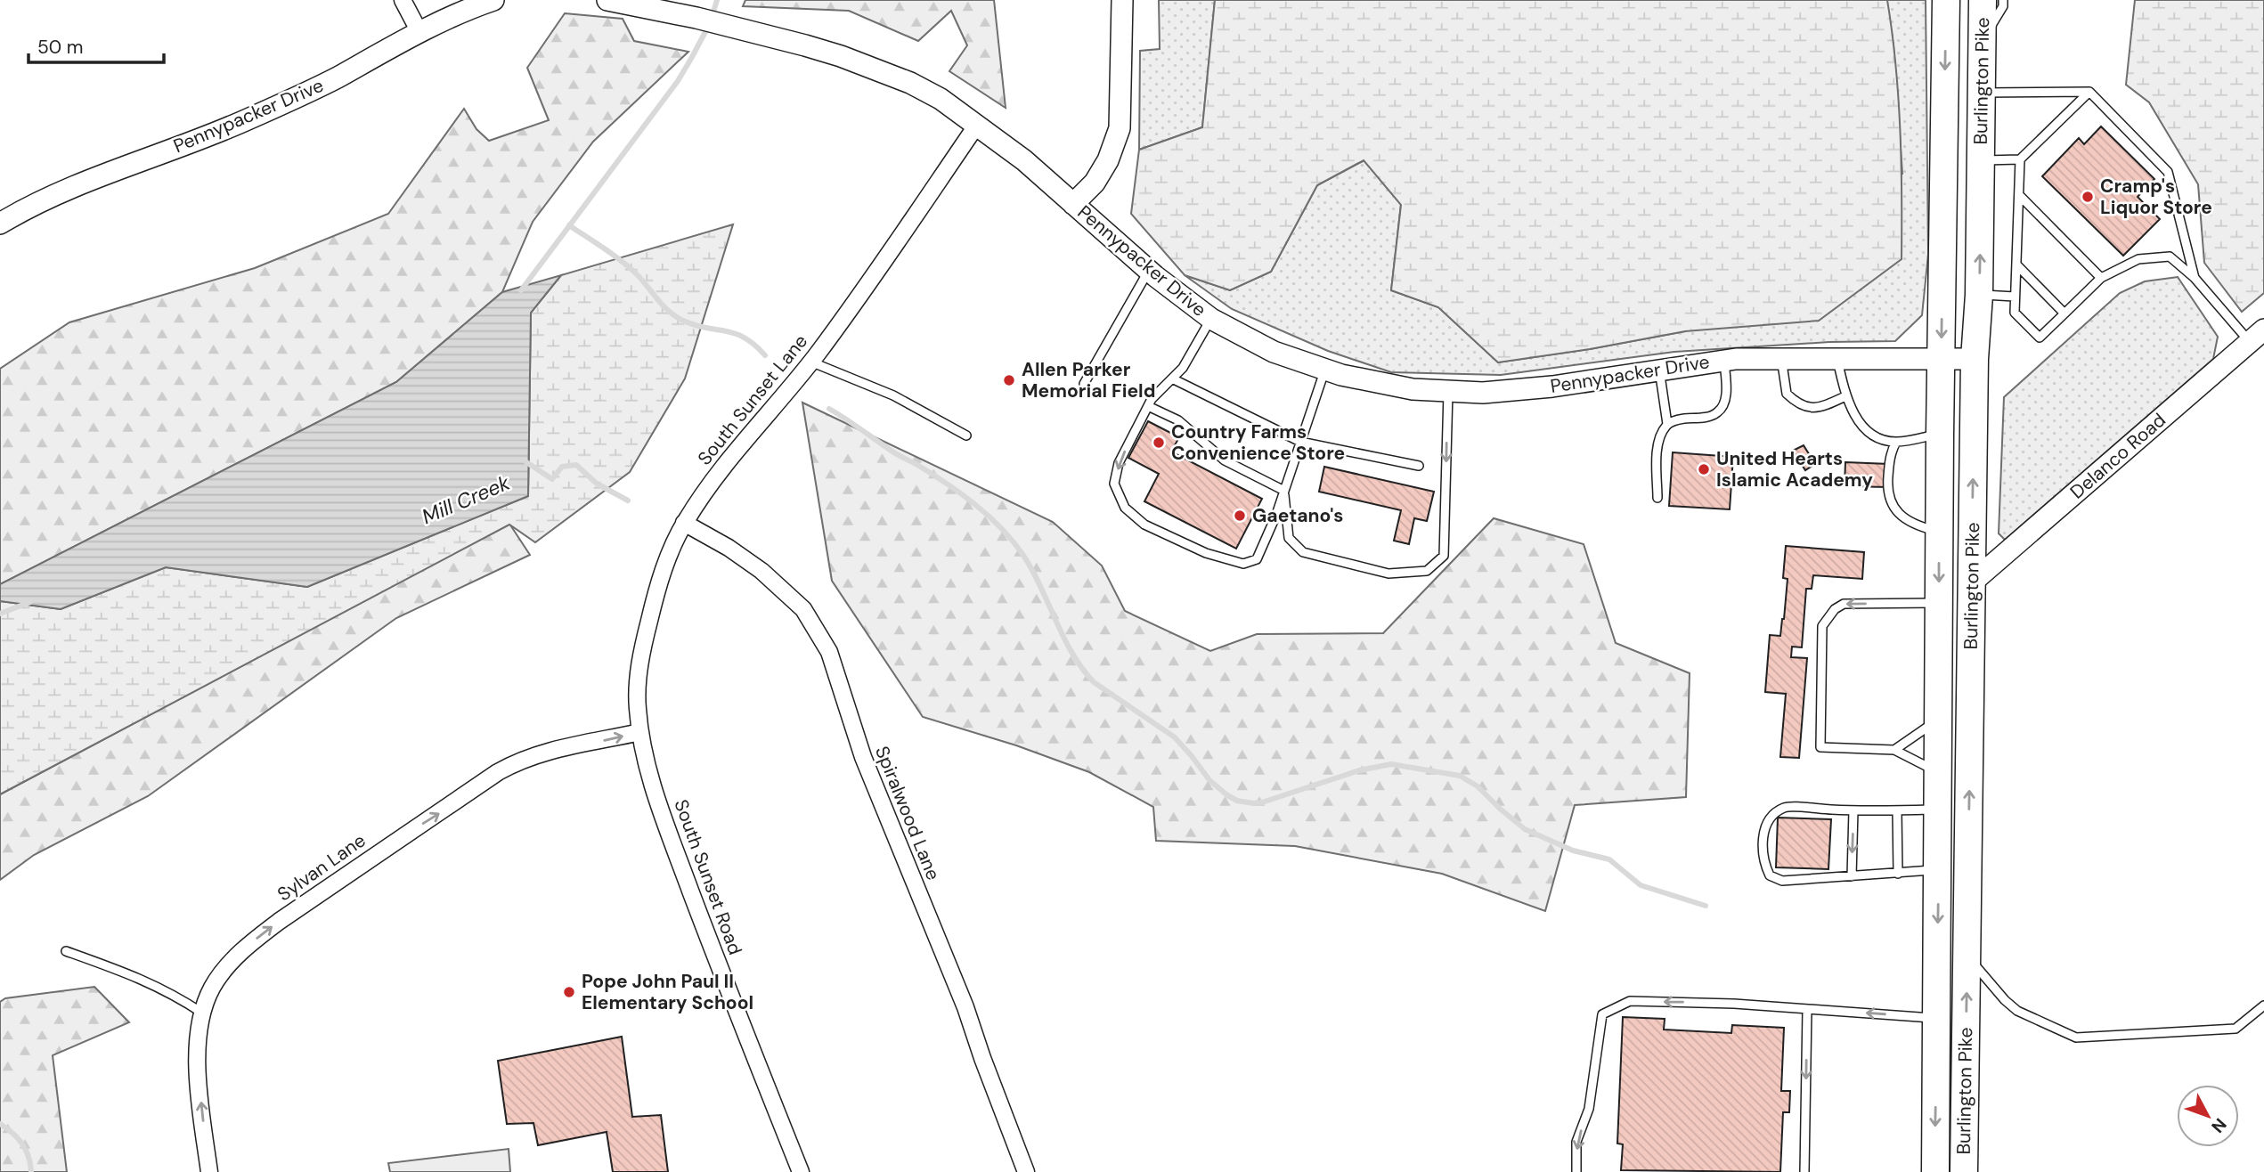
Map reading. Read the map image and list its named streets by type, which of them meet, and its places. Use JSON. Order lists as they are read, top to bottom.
{
  "streets": {
    "highway": ["Burlington Pike"],
    "street": [
      "Pennypacker Drive",
      "South Sunset Lane",
      "Delanco Road",
      "Spiralwood Lane",
      "Sylvan Lane",
      "South Sunset Road"
    ]
  },
  "crossings": [
    ["Burlington Pike", "Pennypacker Drive"],
    ["Burlington Pike", "Delanco Road"],
    ["Pennypacker Drive", "South Sunset Lane"],
    ["South Sunset Lane", "Spiralwood Lane"],
    ["South Sunset Lane", "Sylvan Lane"],
    ["South Sunset Lane", "South Sunset Road"],
    ["Sylvan Lane", "South Sunset Road"]
  ],
  "one_way": ["Sylvan Lane"],
  "water": ["Mill Creek"],
  "places": [
    "Cramp's Liquor Store",
    "Allen Parker Memorial Field",
    "Country Farms Convenience Store",
    "United Hearts Islamic Academy",
    "Gaetano's",
    "Pope John Paul II Elementary School"
  ],
  "scale_bar": "50 m",
  "north": "bottom right"
}
